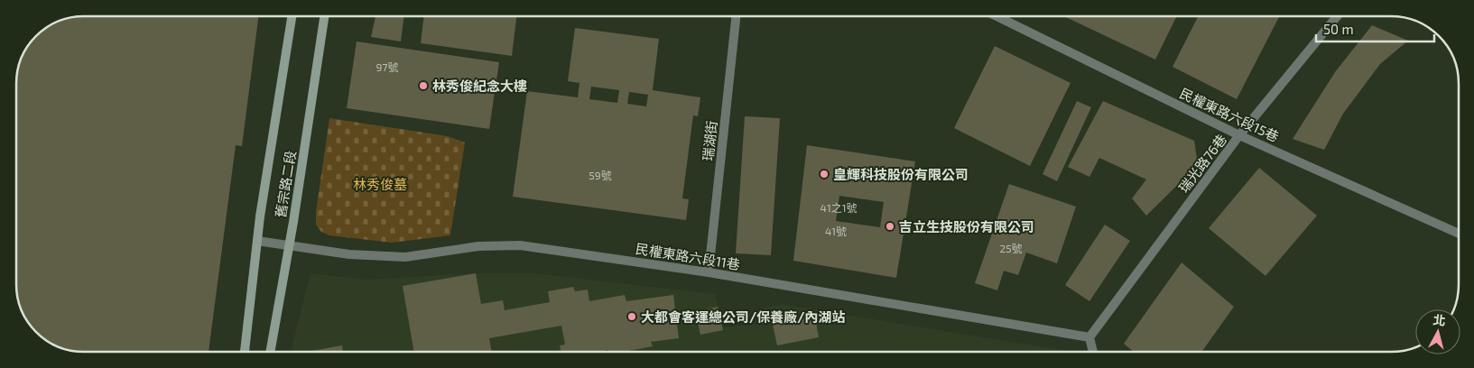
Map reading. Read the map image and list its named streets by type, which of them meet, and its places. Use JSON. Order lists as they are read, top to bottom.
{
  "streets": {
    "main road": ["舊宗路二段"],
    "street": [
      "民權東路六段15巷",
      "瑞湖街",
      "瑞光路76巷",
      "民權東路六段11巷"
    ]
  },
  "crossings": [
    ["民權東路六段15巷", "瑞光路76巷"],
    ["瑞湖街", "民權東路六段11巷"],
    ["瑞光路76巷", "民權東路六段11巷"],
    ["舊宗路二段", "民權東路六段11巷"]
  ],
  "parks": ["林秀俊墓"],
  "places": [
    "林秀俊紀念大樓",
    "皇輝科技股份有限公司",
    "吉立生技股份有限公司",
    "大都會客運總公司/保養廠/內湖站"
  ],
  "house_numbers": [
    "97號",
    "59號",
    "41之1號",
    "41號",
    "25號"
  ],
  "scale_bar": "50 m",
  "north": "top"
}
